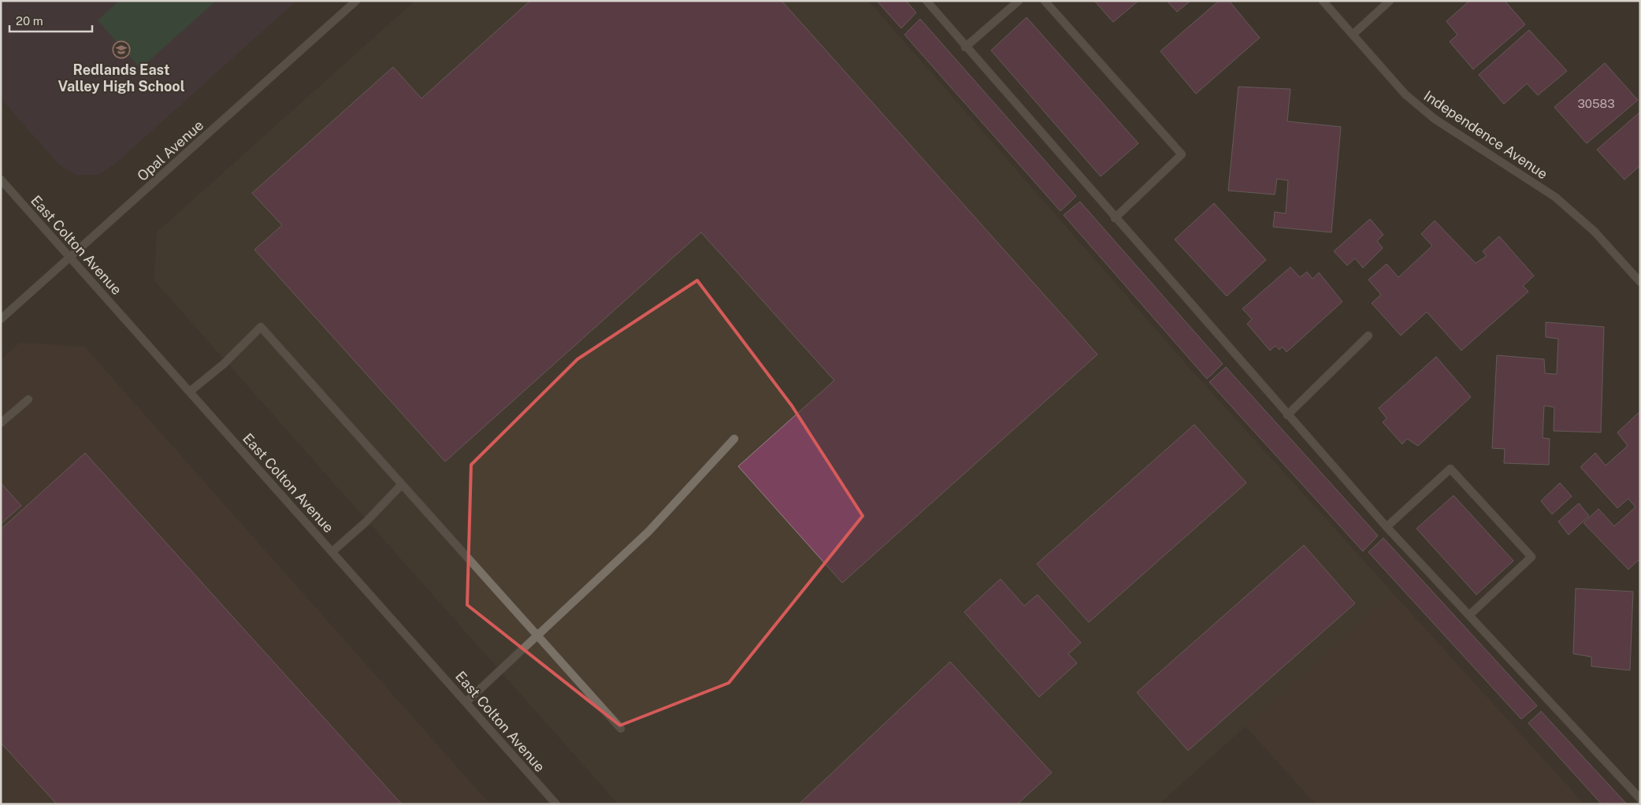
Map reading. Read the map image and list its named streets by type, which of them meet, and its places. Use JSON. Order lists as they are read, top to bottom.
{
  "streets": {
    "street": ["Independence Avenue", "Opal Avenue", "East Colton Avenue"]
  },
  "crossings": [
    ["Opal Avenue", "East Colton Avenue"]
  ],
  "places": {
    "school or university": ["Redlands East Valley High School"]
  },
  "house_numbers": ["30583"],
  "scale_bar": "20 m"
}
